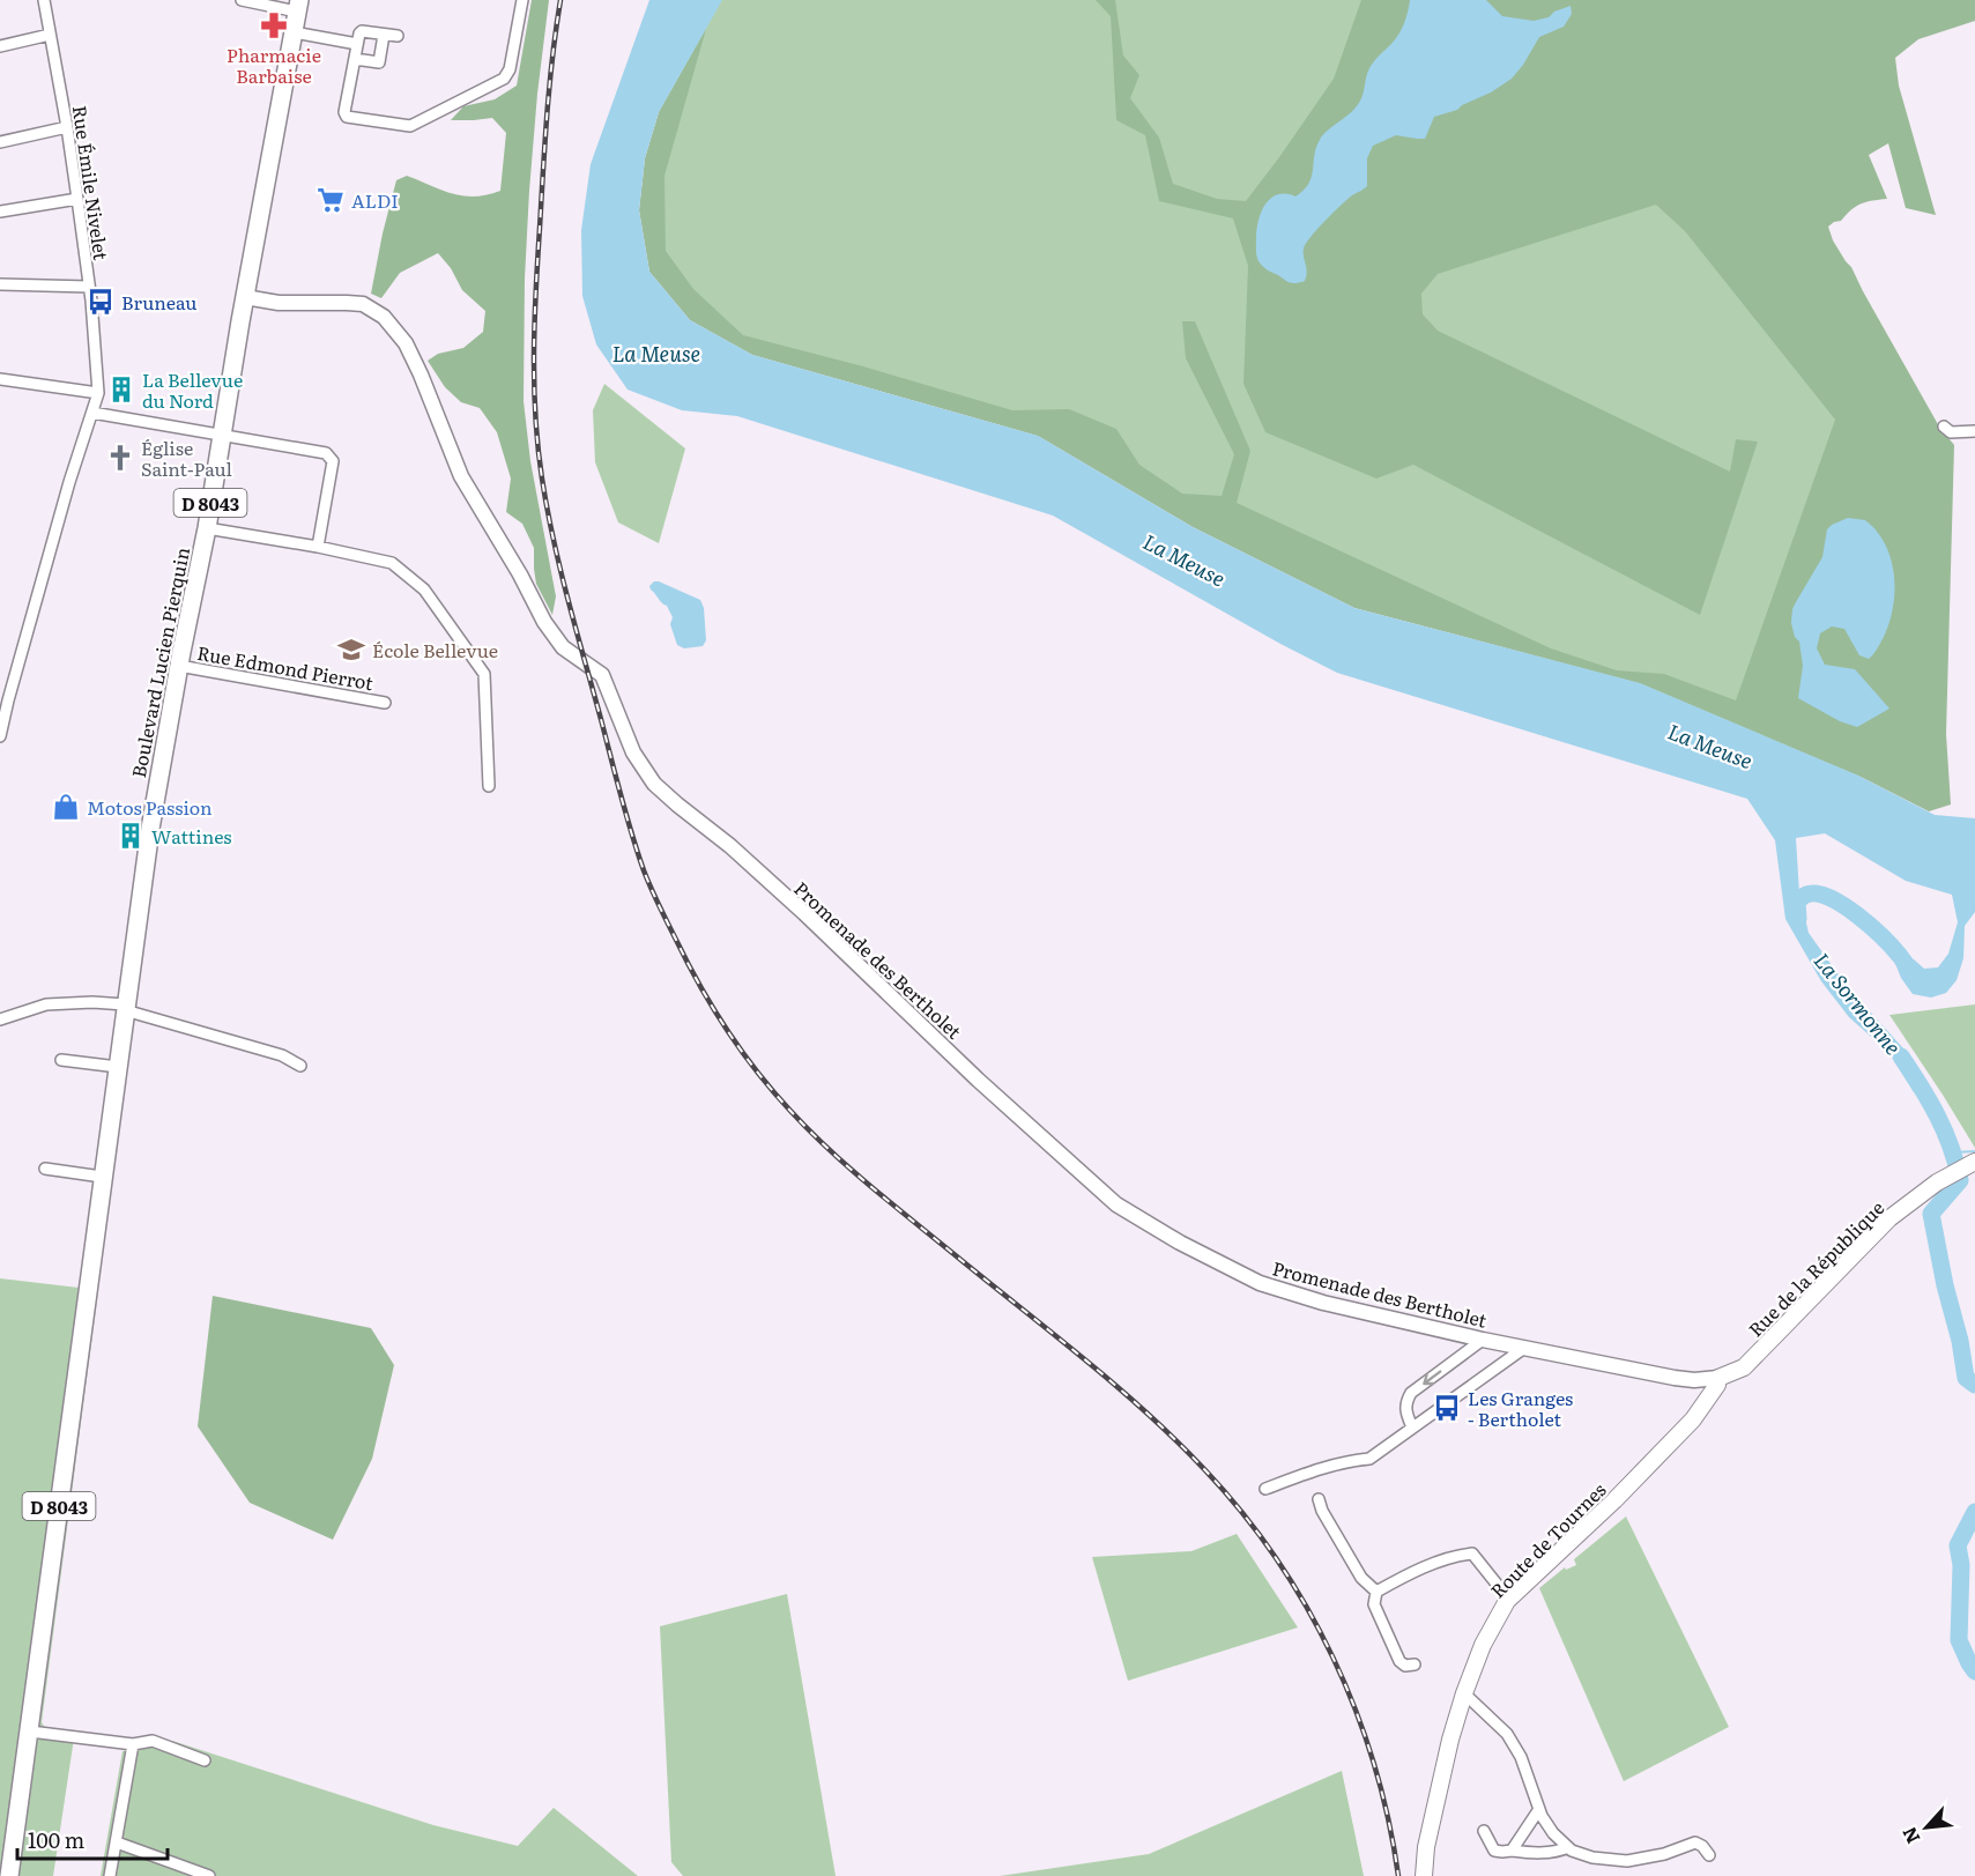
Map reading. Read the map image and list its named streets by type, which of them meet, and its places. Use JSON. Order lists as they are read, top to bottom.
{
  "streets": {
    "main road": [
      "D 8043",
      "Boulevard Lucien Pierquin",
      "Rue de la République",
      "Route de Tournes"
    ],
    "street": ["Rue Émile Nivelet", "Rue Edmond Pierrot", "Promenade des Bertholet"]
  },
  "crossings": [
    ["D 8043", "Boulevard Lucien Pierquin"],
    ["Boulevard Lucien Pierquin", "Rue Edmond Pierrot"],
    ["Boulevard Lucien Pierquin", "Promenade des Bertholet"],
    ["Promenade des Bertholet", "Rue de la République"],
    ["Promenade des Bertholet", "Route de Tournes"],
    ["Rue de la République", "Route de Tournes"]
  ],
  "water": ["La Meuse", "La Sormonne"],
  "places": {
    "pharmacy": ["Pharmacie Barbaise"],
    "supermarket": ["ALDI"],
    "bus stop": ["Bruneau", "Les Granges - Bertholet"],
    "building": ["La Bellevue du Nord", "Wattines"],
    "church": ["Église Saint-Paul"],
    "school or university": ["École Bellevue"],
    "shop": ["Motos Passion"]
  },
  "scale_bar": "100 m",
  "north": "bottom left"
}
